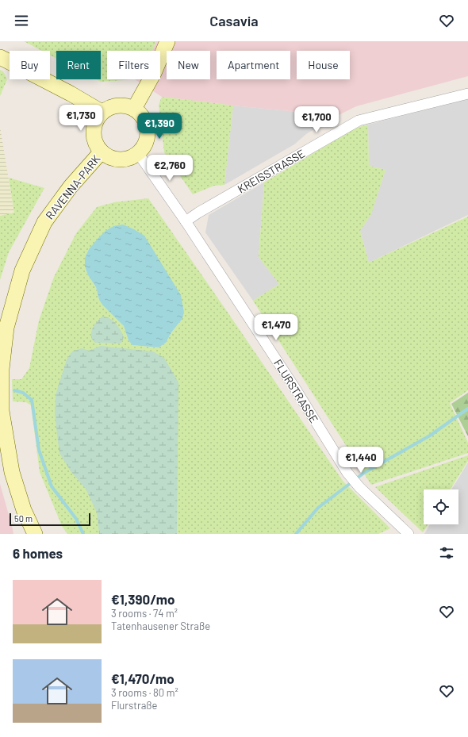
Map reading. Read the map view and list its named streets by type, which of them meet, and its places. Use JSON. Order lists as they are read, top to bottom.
{
  "streets": {
    "street": ["KREISSTRASSE", "RAVENNA-PARK", "FLURSTRASSE"]
  },
  "crossings": [
    ["KREISSTRASSE", "FLURSTRASSE"],
    ["RAVENNA-PARK", "FLURSTRASSE"]
  ],
  "scale_bar": "50 m",
  "page": {
    "header": "Casavia",
    "chip": [
      "Buy",
      "Rent",
      "Filters",
      "New",
      "Apartment",
      "House"
    ],
    "price": [
      "€1,730",
      "€1,700",
      "€1,390",
      "€2,760",
      "€1,470",
      "€1,440"
    ],
    "scale": "50 m",
    "heading": "6 homes",
    "list": [
      {
        "name": "€1,390/mo",
        "note": "3 rooms · 74 m² · Tatenhausener Straße"
      },
      {
        "name": "€1,470/mo",
        "note": "3 rooms · 80 m² · Flurstraße"
      }
    ]
  }
}
